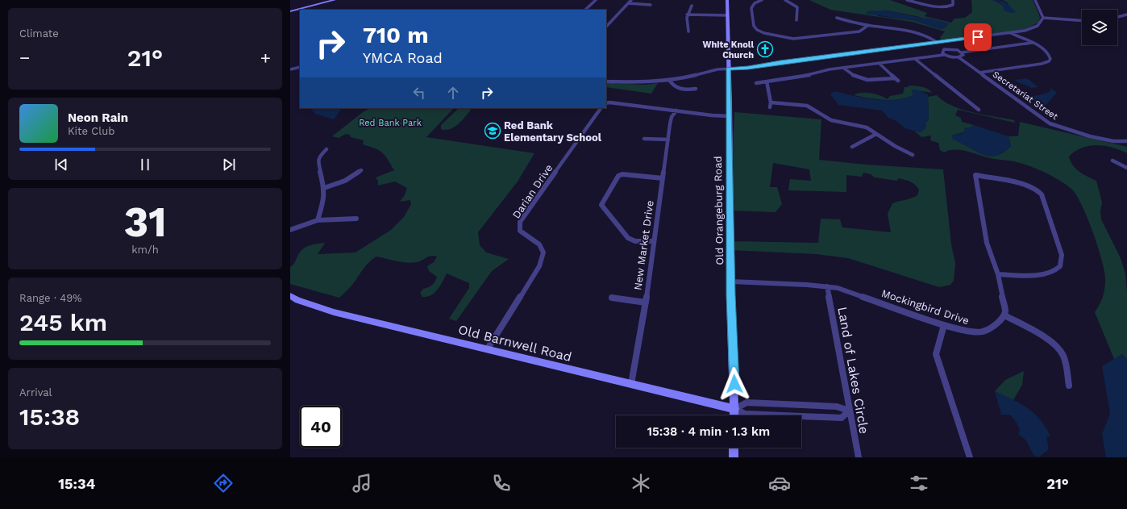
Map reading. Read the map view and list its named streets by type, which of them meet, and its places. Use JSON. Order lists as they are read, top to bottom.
{
  "streets": {
    "street": [
      "Secretariat Street",
      "Darian Drive",
      "Old Orangeburg Road",
      "New Market Drive",
      "Mockingbird Drive",
      "Old Barnwell Road",
      "Land of Lakes Circle"
    ]
  },
  "crossings": [
    ["Darian Drive", "Old Barnwell Road"],
    ["Old Orangeburg Road", "Mockingbird Drive"],
    ["Old Orangeburg Road", "Old Barnwell Road"],
    ["New Market Drive", "Old Barnwell Road"],
    ["Mockingbird Drive", "Land of Lakes Circle"]
  ],
  "parks": ["Red Bank Park"],
  "places": {
    "church": ["White Knoll Church"],
    "school or university": ["Red Bank Elementary School"]
  },
  "page": {
    "tile": [
      "Climate",
      ["31", "km/h"],
      ["Range · 49%", "245 km"],
      ["Arrival", "15:38"]
    ],
    "turn": ["710 m", "YMCA Road"],
    "heat": ["−", "21°", "+"],
    "song": ["Neon Rain", "Kite Club"],
    "limit": "40",
    "trip": "15:38 · 4 min · 1.3 km",
    "tabs": ["15:34", "21°"]
  }
}
